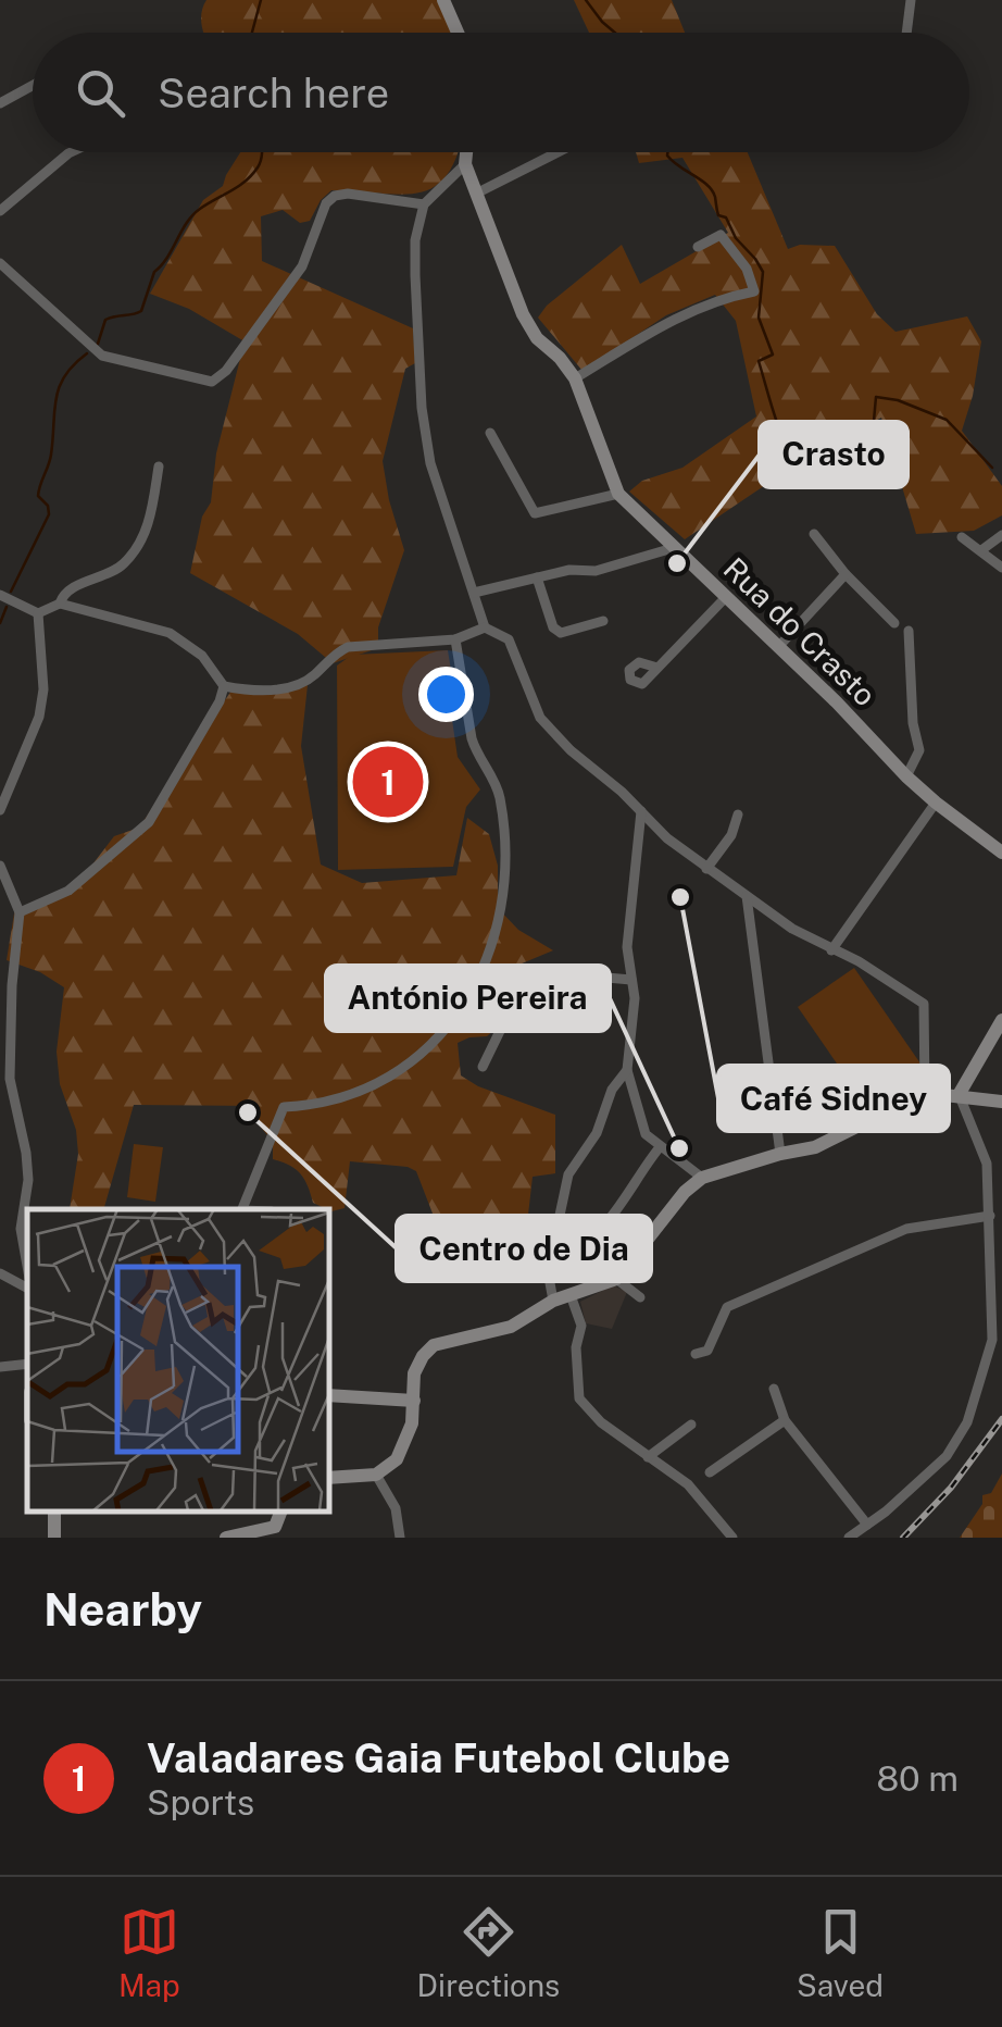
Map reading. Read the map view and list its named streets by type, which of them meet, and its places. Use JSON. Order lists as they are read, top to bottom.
{
  "streets": {
    "street": ["Rua do Crasto"]
  },
  "places": [
    "Crasto",
    "Café Sidney",
    "Centro de Dia",
    "António Pereira"
  ],
  "page": {
    "search": "Search here",
    "pins": "1",
    "heading": "Nearby",
    "list": [
      {
        "mark": "1",
        "name": "Valadares Gaia Futebol Clube",
        "note": "Sports",
        "value": "80 m"
      }
    ],
    "nav": ["Map", "Directions", "Saved"]
  }
}
